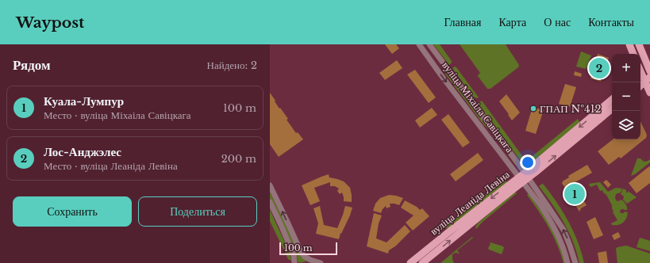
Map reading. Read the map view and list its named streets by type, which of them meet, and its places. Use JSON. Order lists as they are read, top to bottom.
{
  "streets": {
    "main road": ["вуліца Леаніда Левіна"],
    "street": ["вуліца Міхаіла Савіцкага"]
  },
  "crossings": [
    ["вуліца Міхаіла Савіцкага", "вуліца Леаніда Левіна"]
  ],
  "places": ["ГПАП №412"],
  "scale_bar": "100 m",
  "page": {
    "header": "Waypost",
    "nav": [
      "Главная",
      "Карта",
      "О нас",
      "Контакты"
    ],
    "heading": ["Рядом", "Найдено: 2"],
    "map_buttons": ["+", "−"],
    "pins": ["2", "1"],
    "list": [
      {
        "mark": "1",
        "name": "Куала-Лумпур",
        "note": "Место · вуліца Міхаіла Савіцкага",
        "value": "100 m"
      },
      {
        "mark": "2",
        "name": "Лос-Анджэлес",
        "note": "Место · вуліца Леаніда Левіна",
        "value": "200 m"
      }
    ],
    "buttons": ["Сохранить", "Поделиться"],
    "scale": "100 m"
  }
}
